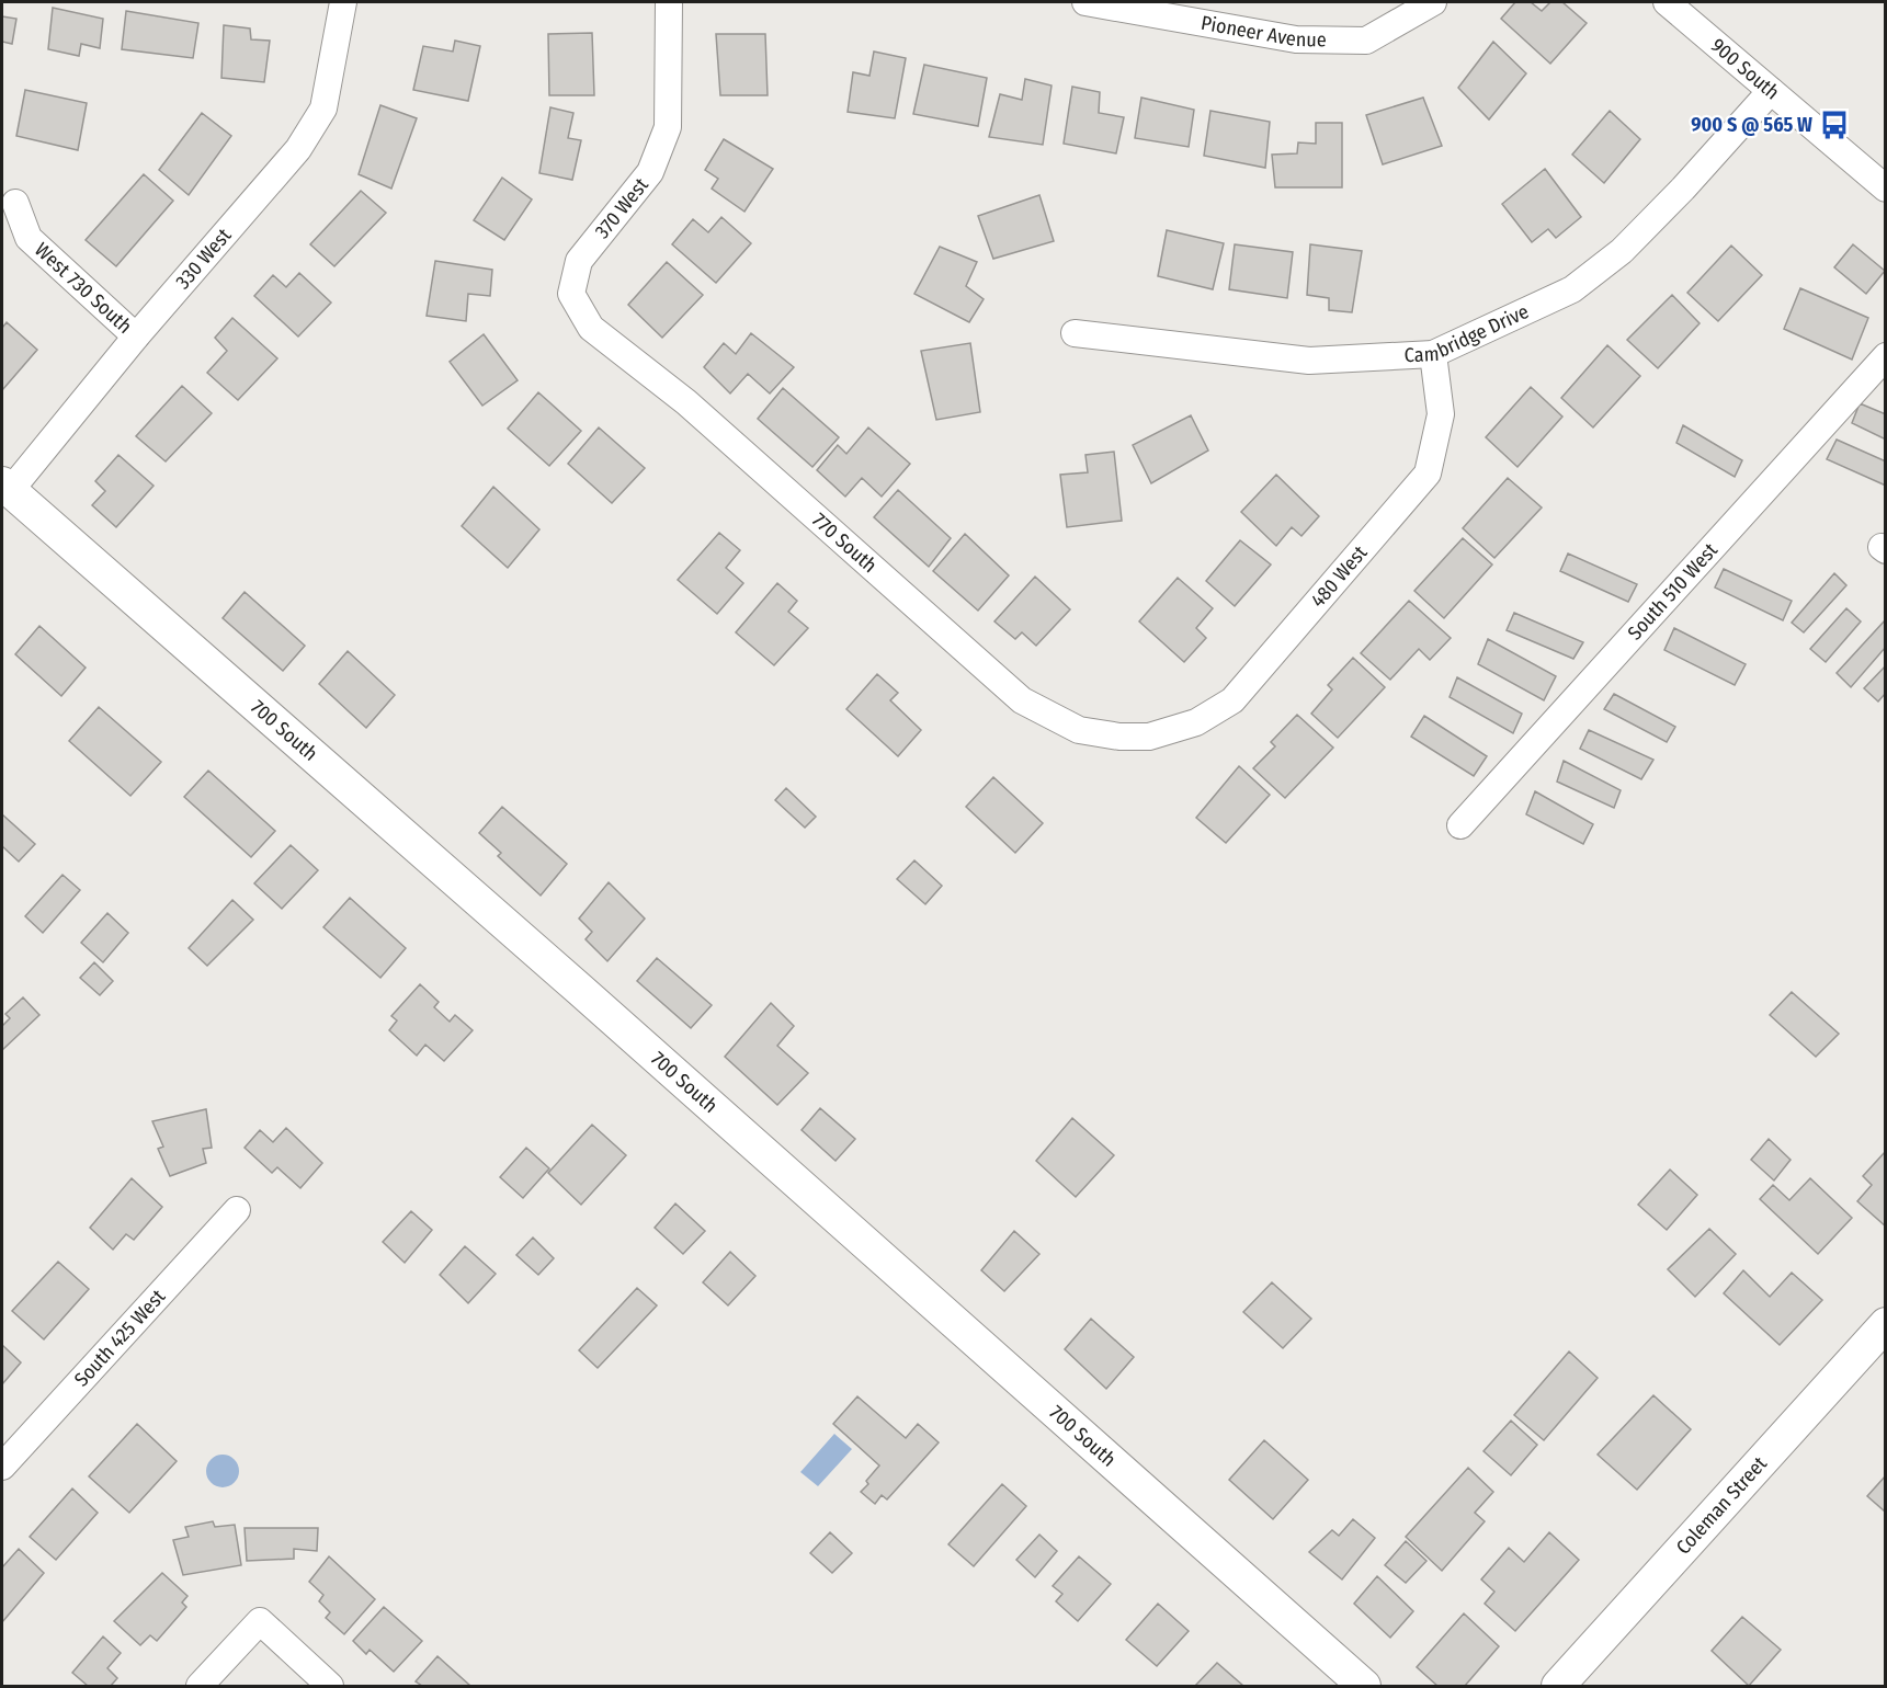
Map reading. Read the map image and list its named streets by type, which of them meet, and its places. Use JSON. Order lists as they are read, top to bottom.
{
  "streets": {
    "street": [
      "Pioneer Avenue",
      "900 South",
      "370 West",
      "330 West",
      "West 730 South",
      "Cambridge Drive",
      "770 South",
      "480 West",
      "South 510 West",
      "700 South",
      "South 425 West",
      "Coleman Street"
    ]
  },
  "crossings": [
    ["900 South", "Cambridge Drive"],
    ["370 West", "770 South"],
    ["330 West", "West 730 South"],
    ["330 West", "700 South"],
    ["Cambridge Drive", "480 West"],
    ["770 South", "480 West"]
  ],
  "places": {
    "bus stop": ["900 S @ 565 W"]
  }
}
